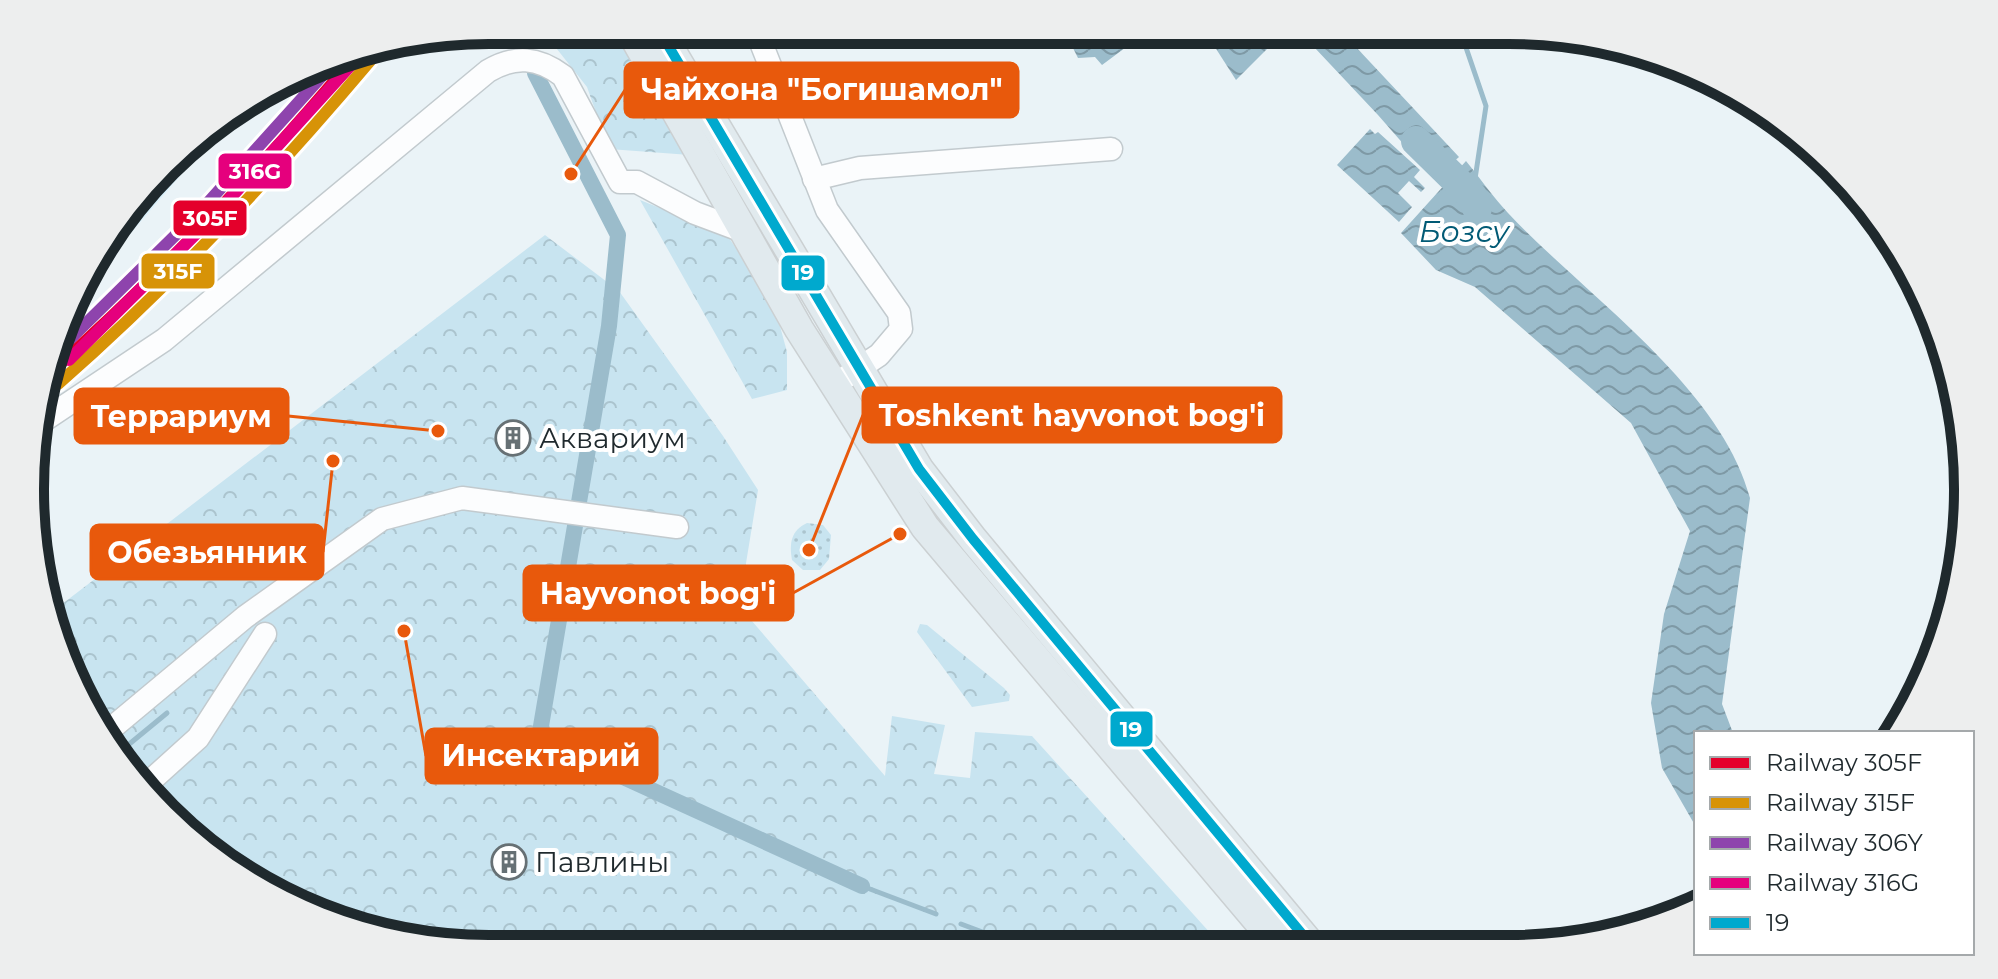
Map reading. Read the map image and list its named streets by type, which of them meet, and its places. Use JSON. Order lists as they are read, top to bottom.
{
  "water": ["Бозсу"],
  "places": {
    "other": [
      "Чайхона \"Богишамол\"",
      "Террариум",
      "Обезьянник",
      "Hayvonot bog'i",
      "Toshkent hayvonot bog'i",
      "Инсектарий"
    ],
    "building": ["Аквариум", "Павлины"]
  },
  "lines": [
    "transit line 19",
    "rail line 315F",
    "rail line 316G",
    "rail line 305F",
    "rail line 306Y"
  ],
  "legend": [
    "Railway 305F",
    "Railway 315F",
    "Railway 306Y",
    "Railway 316G",
    "19"
  ]
}
